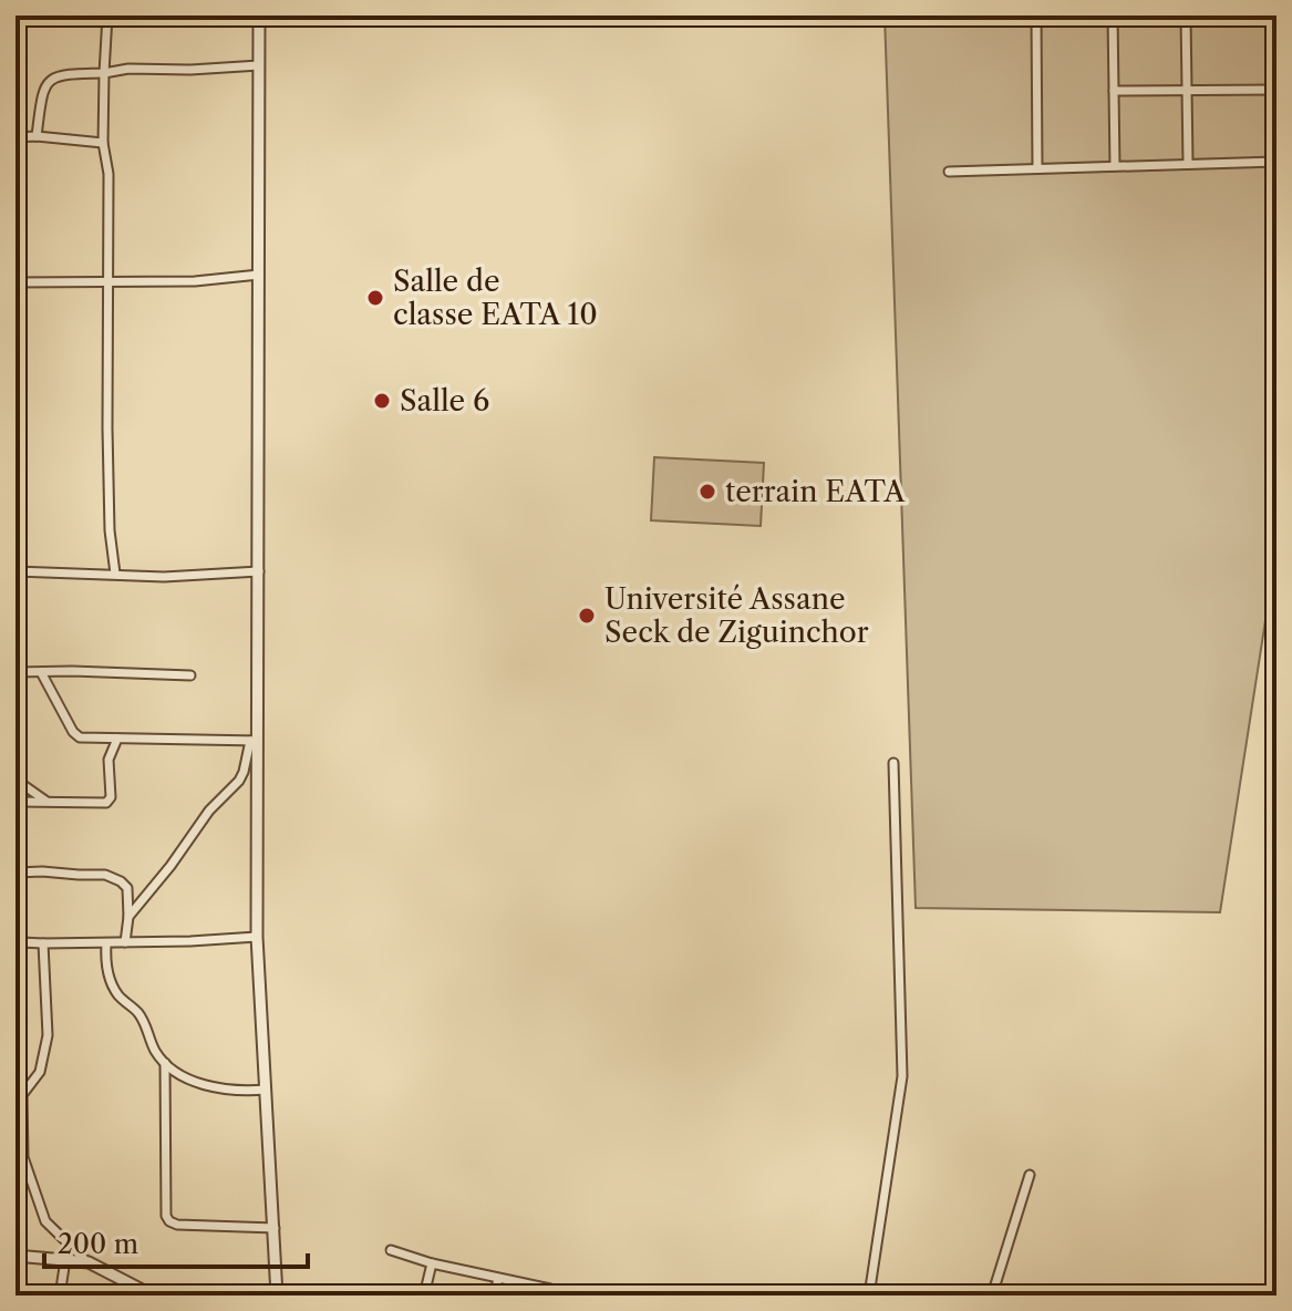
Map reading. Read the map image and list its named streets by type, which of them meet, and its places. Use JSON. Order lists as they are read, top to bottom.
{
  "places": [
    "Salle de classe EATA 10",
    "Salle 6",
    "terrain EATA",
    "Université Assane Seck de Ziguinchor"
  ],
  "scale_bar": "200 m"
}
